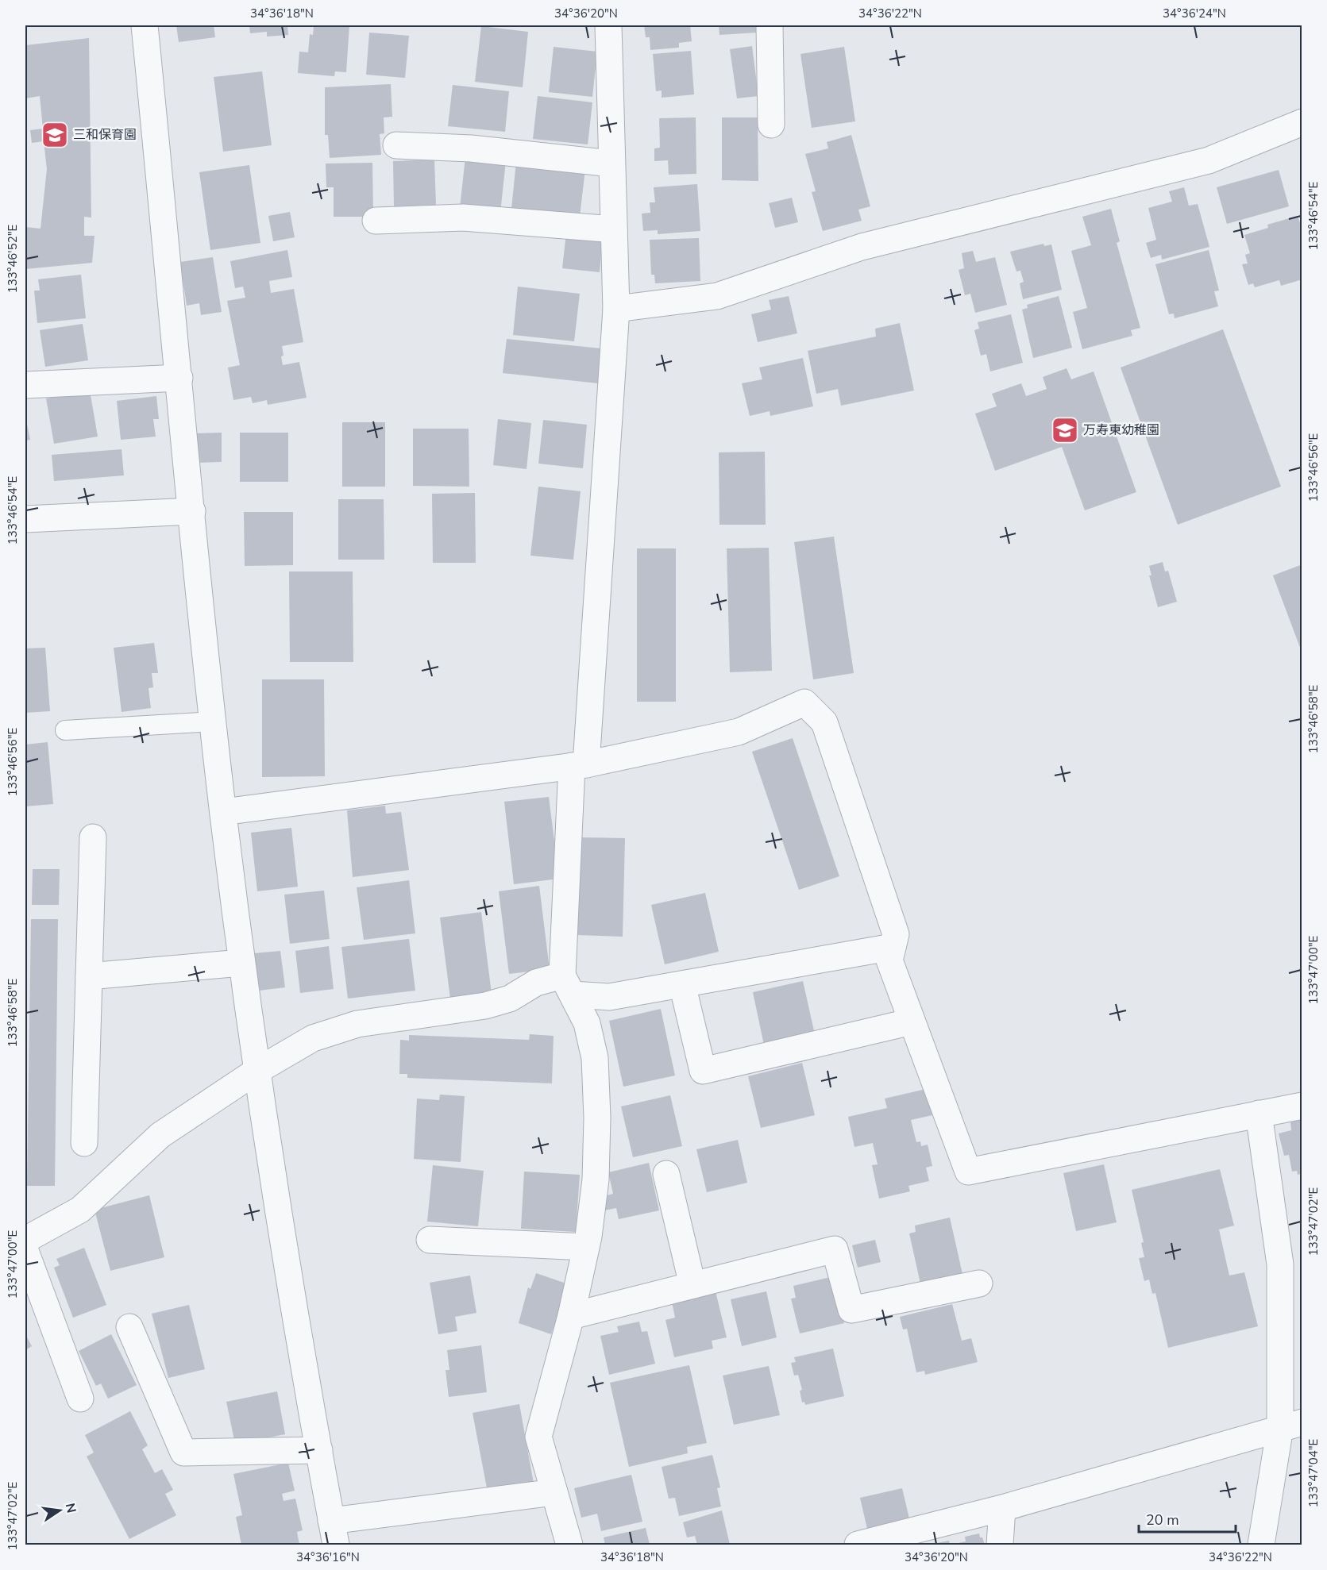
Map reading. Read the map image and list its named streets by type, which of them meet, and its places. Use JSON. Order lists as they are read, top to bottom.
{
  "places": {
    "school or university": ["三和保育園", "万寿東幼稚園"]
  },
  "scale_bar": "20 m",
  "north": "right",
  "coordinates": [
    "34°36'18\"N",
    "34°36'20\"N",
    "34°36'22\"N",
    "34°36'24\"N",
    "133°46'54\"E",
    "133°46'52\"E",
    "133°46'56\"E",
    "133°46'58\"E",
    "133°47'00\"E",
    "133°47'02\"E",
    "133°47'04\"E",
    "34°36'16\"N"
  ]
}
